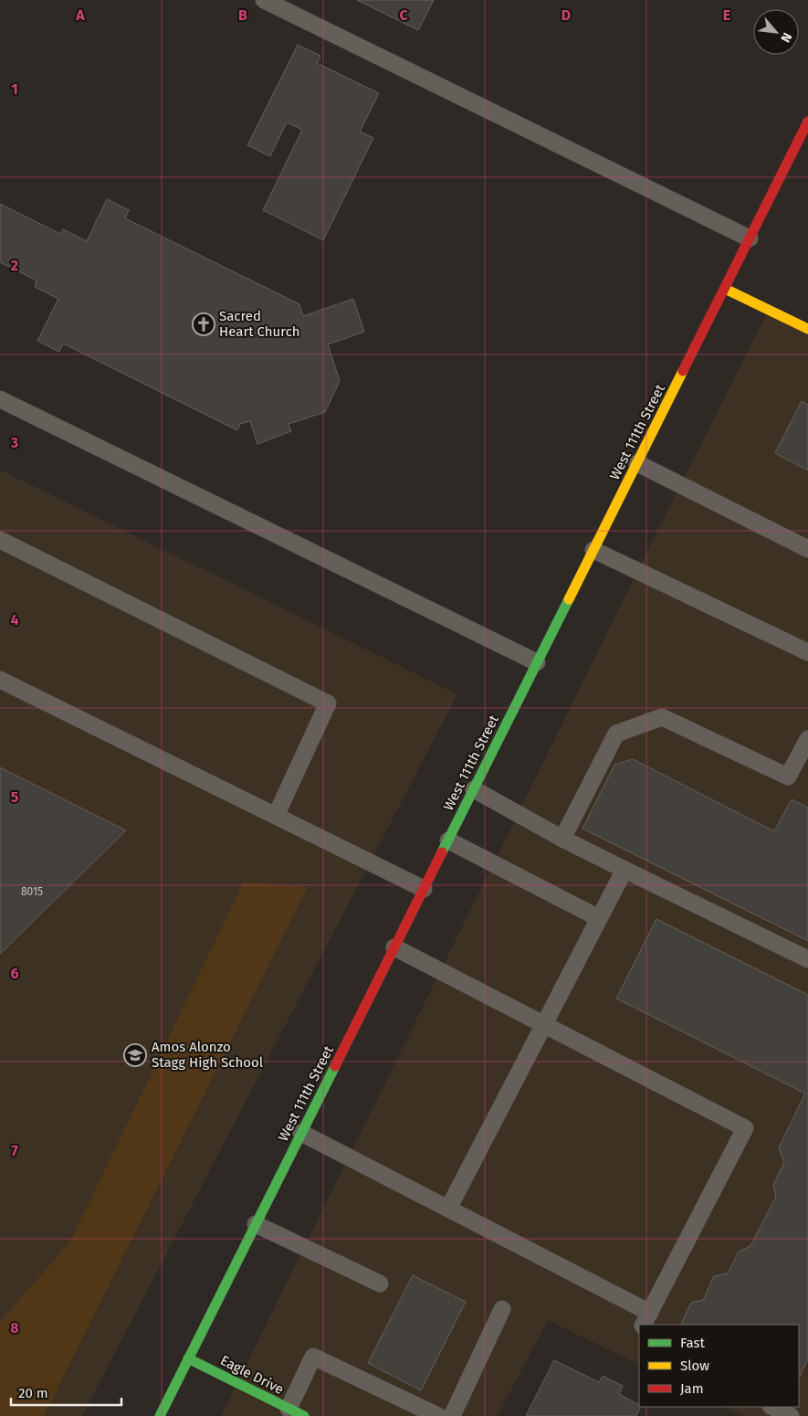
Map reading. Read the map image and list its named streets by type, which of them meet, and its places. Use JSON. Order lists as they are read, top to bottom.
{
  "streets": {
    "main road": ["West 111th Street", "Eagle Drive"]
  },
  "crossings": [
    ["West 111th Street", "Eagle Drive"]
  ],
  "places": {
    "church": ["Sacred Heart Church"],
    "school or university": ["Amos Alonzo Stagg High School"]
  },
  "house_numbers": ["8015"],
  "legend": ["Fast", "Slow", "Jam"],
  "scale_bar": "20 m",
  "north": "bottom right",
  "grid": {
    "columns": [
      "A",
      "B",
      "C",
      "D",
      "E"
    ],
    "rows": [
      "1",
      "2",
      "3",
      "4",
      "5",
      "6",
      "7",
      "8"
    ]
  }
}
